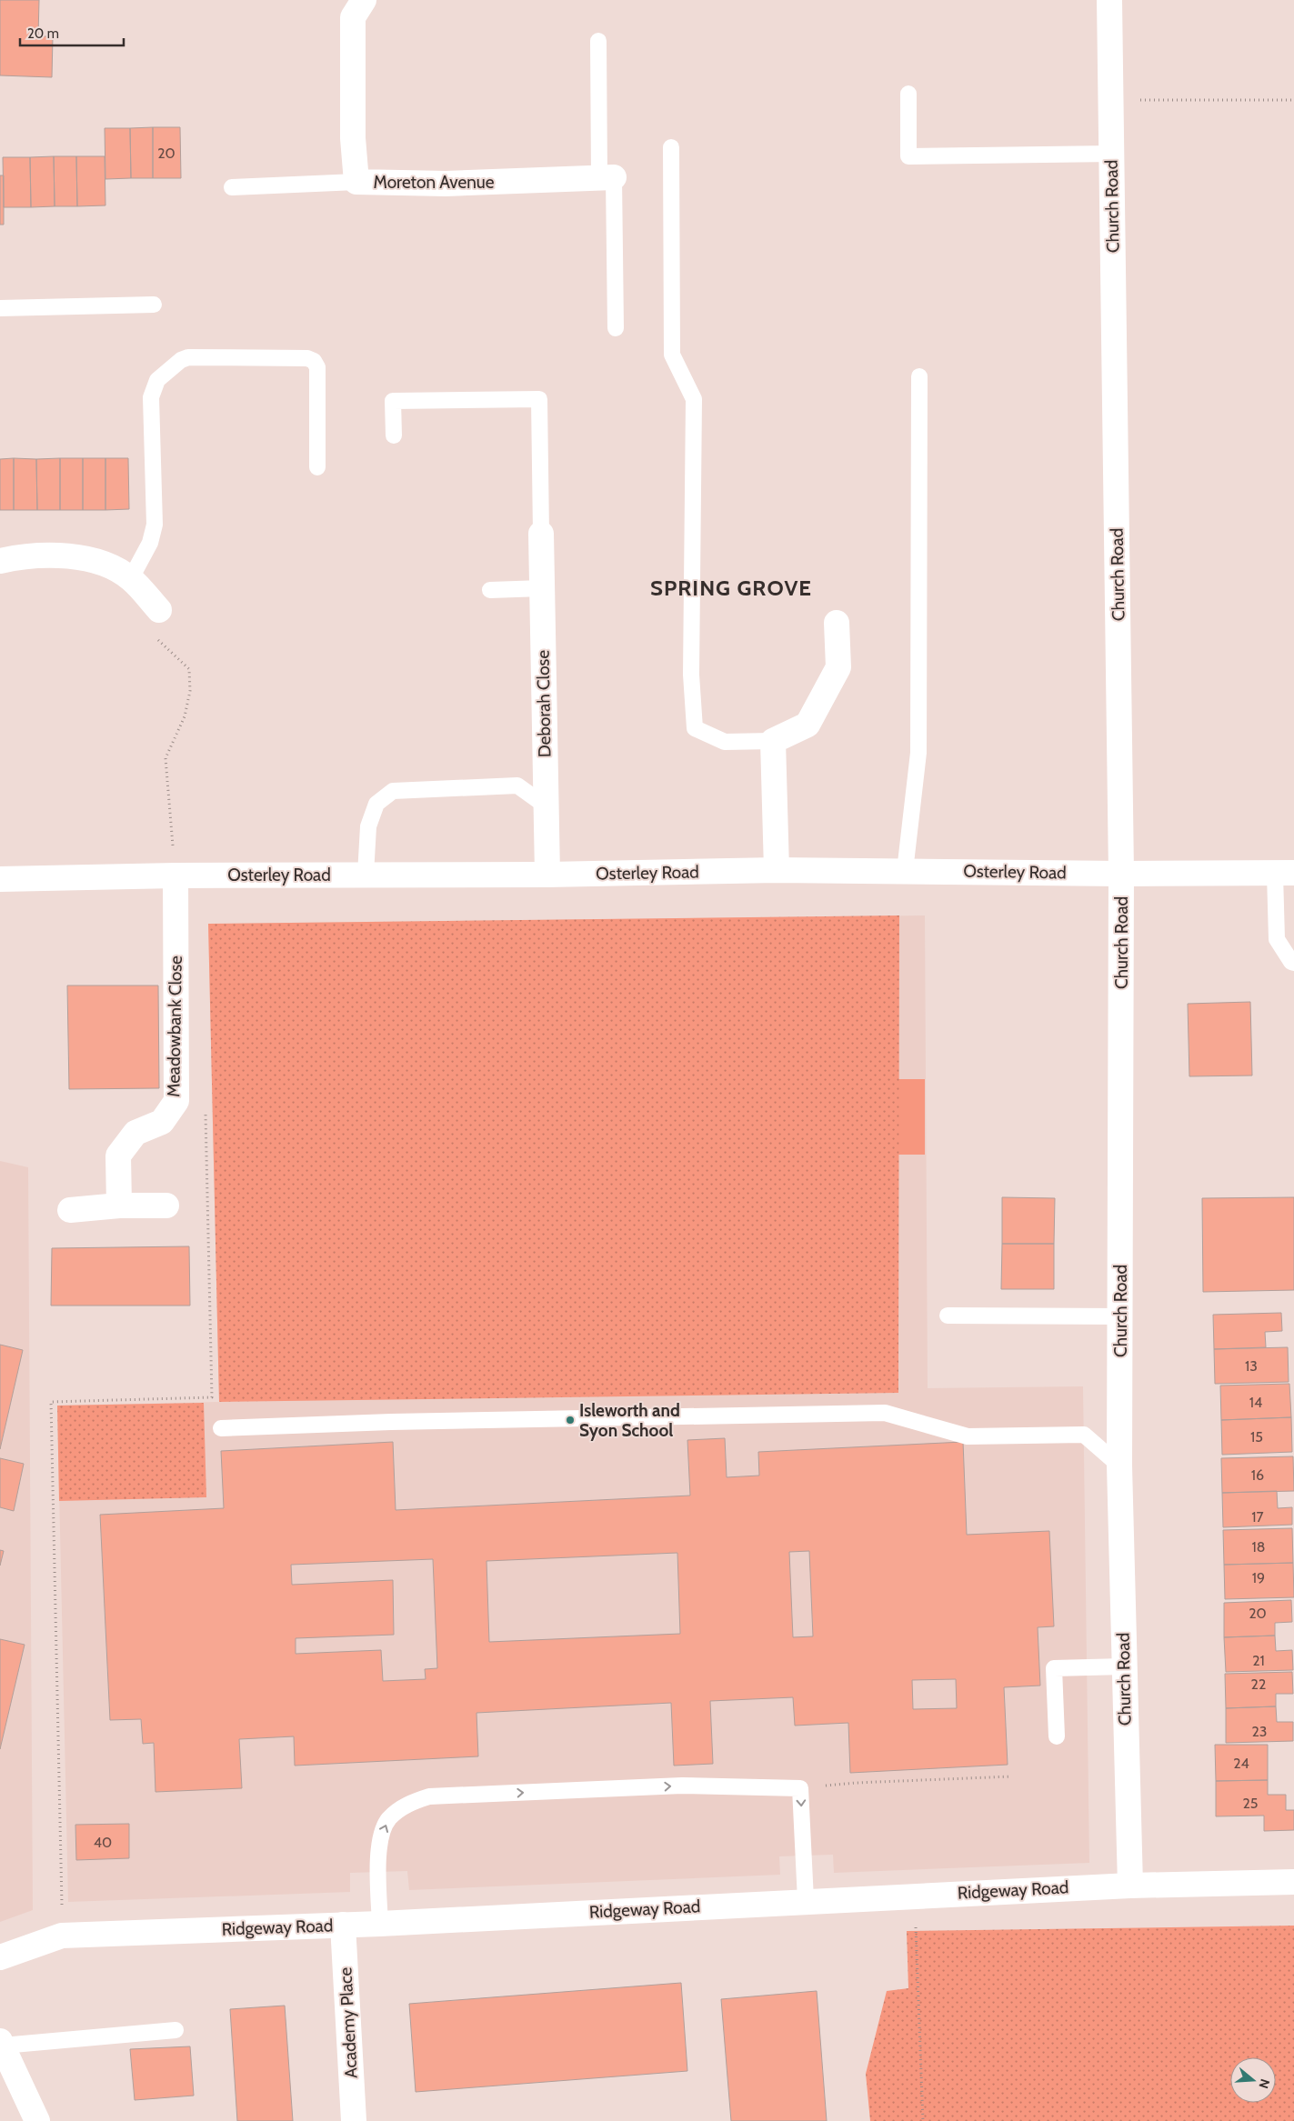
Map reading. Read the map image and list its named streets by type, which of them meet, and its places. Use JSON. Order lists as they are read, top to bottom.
{
  "streets": {
    "street": [
      "Moreton Avenue",
      "Church Road",
      "Deborah Close",
      "Osterley Road",
      "Meadowbank Close",
      "Ridgeway Road",
      "Academy Place"
    ]
  },
  "crossings": [
    ["Church Road", "Osterley Road"],
    ["Church Road", "Ridgeway Road"],
    ["Deborah Close", "Osterley Road"],
    ["Osterley Road", "Meadowbank Close"],
    ["Ridgeway Road", "Academy Place"]
  ],
  "districts": ["SPRING GROVE"],
  "places": ["Isleworth and Syon School"],
  "house_numbers": [
    "20",
    "13",
    "14",
    "15",
    "16",
    "17",
    "18",
    "19",
    "20",
    "21",
    "22",
    "23",
    "24",
    "25",
    "40"
  ],
  "scale_bar": "20 m",
  "north": "right"
}
